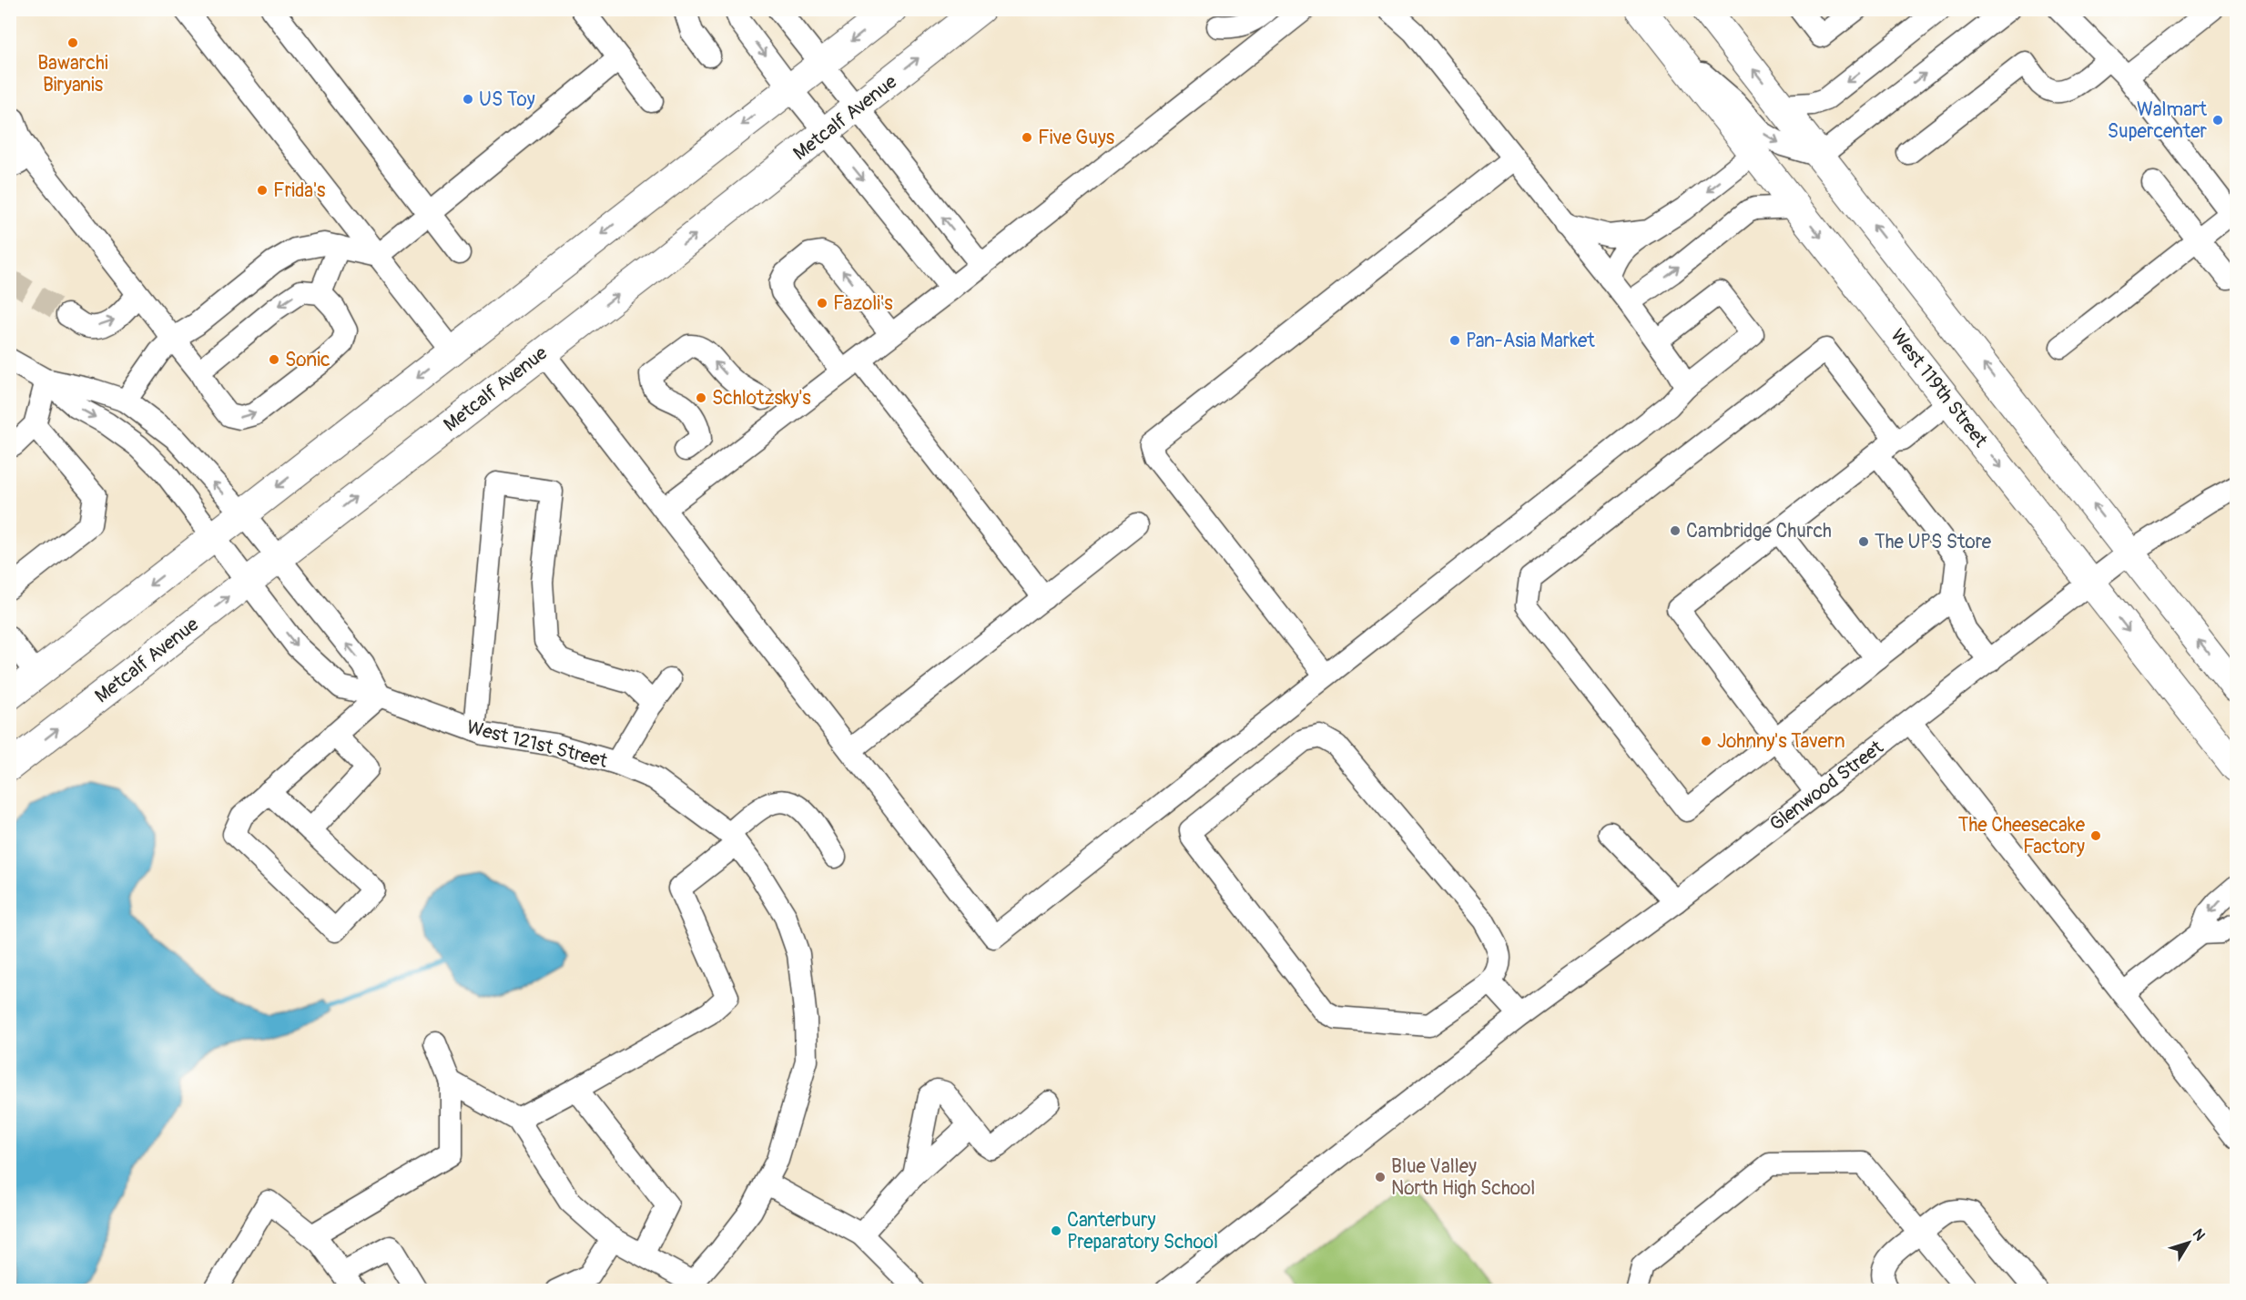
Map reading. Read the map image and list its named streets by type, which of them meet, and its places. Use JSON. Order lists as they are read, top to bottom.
{
  "streets": {
    "main road": ["Metcalf Avenue", "West 119th Street"],
    "street": ["West 121st Street", "Glenwood Street"]
  },
  "crossings": [
    ["Metcalf Avenue", "West 121st Street"],
    ["West 119th Street", "Glenwood Street"]
  ],
  "places": [
    "Bawarchi Biryanis",
    "US Toy",
    "Walmart Supercenter",
    "Five Guys",
    "Frida's",
    "Fazoli's",
    "Pan-Asia Market",
    "Sonic",
    "Schlotzsky's",
    "Cambridge Church",
    "The UPS Store",
    "Johnny's Tavern",
    "The Cheesecake Factory",
    "Blue Valley North High School",
    "Canterbury Preparatory School"
  ],
  "north": "top right"
}
